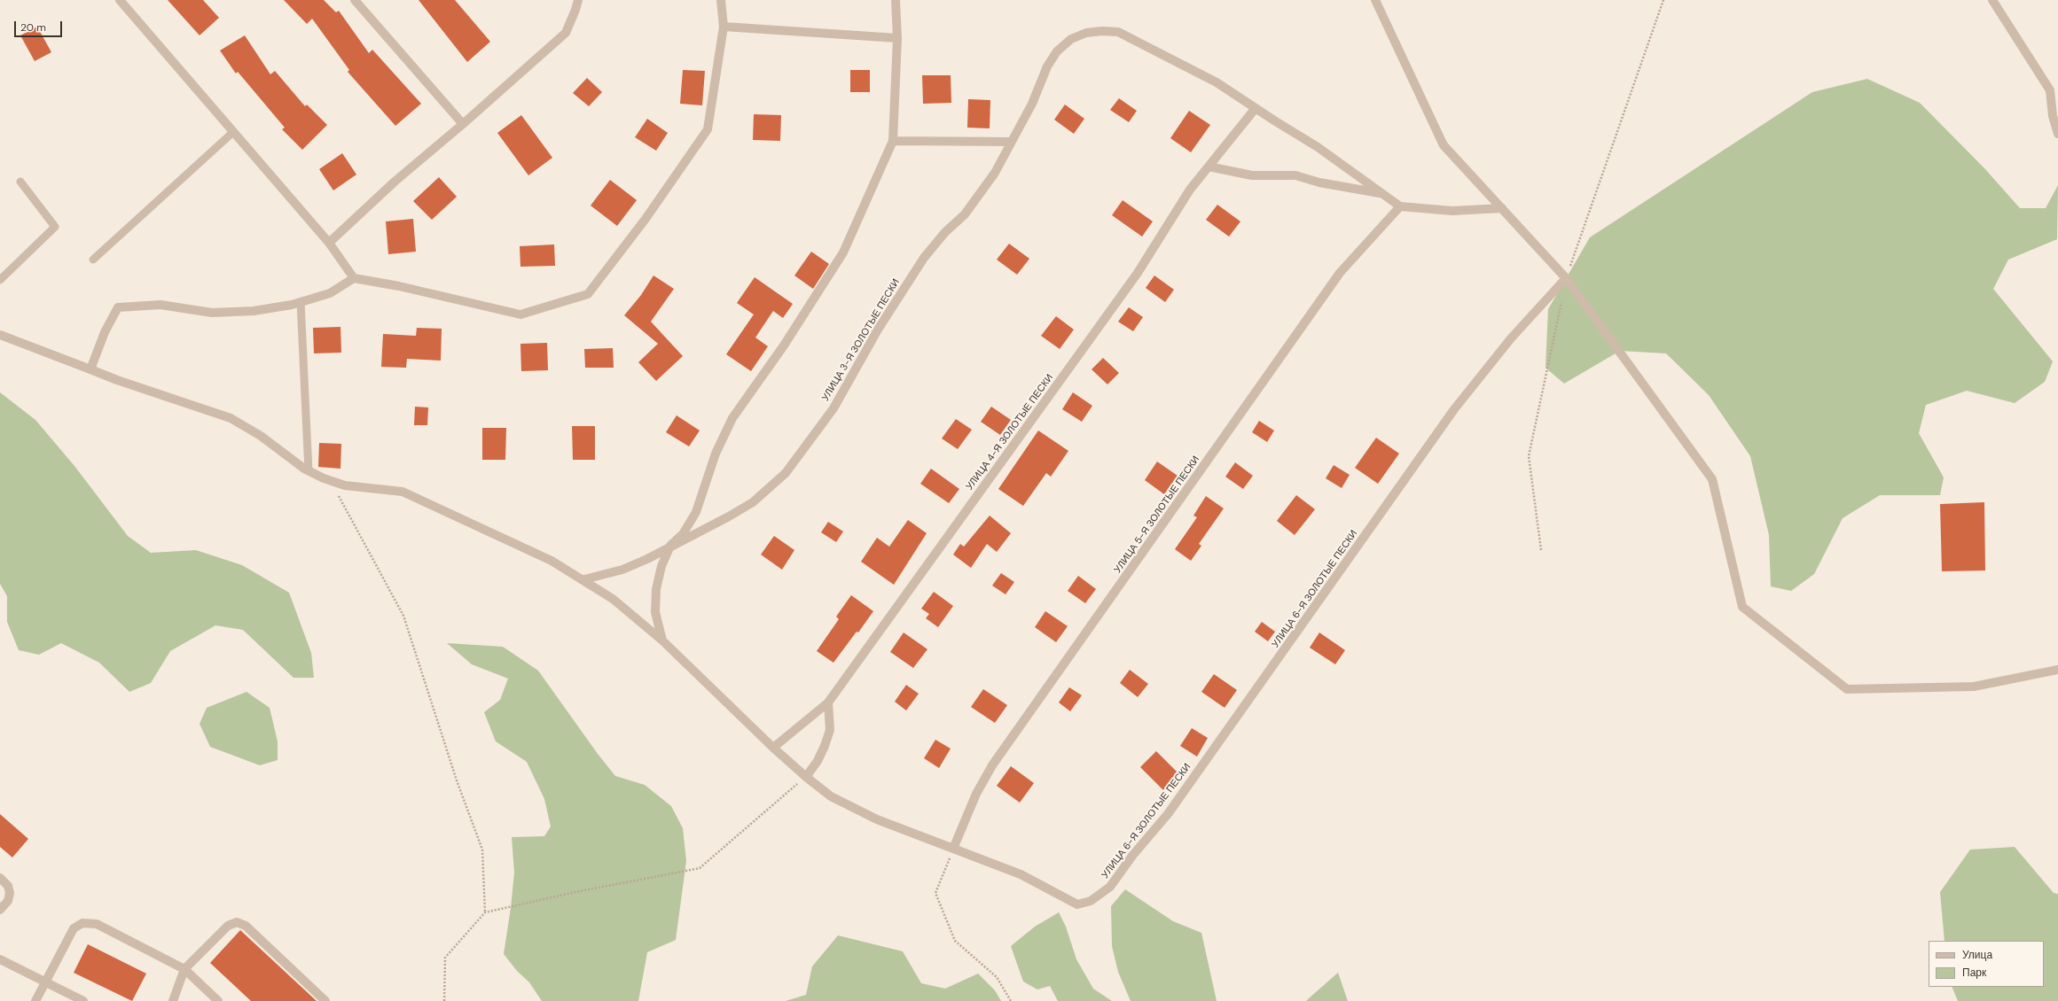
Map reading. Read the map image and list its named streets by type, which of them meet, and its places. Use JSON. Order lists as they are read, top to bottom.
{
  "streets": {
    "street": [
      "УЛИЦА 3-Я ЗОЛОТЫЕ ПЕСКИ",
      "УЛИЦА 4-Я ЗОЛОТЫЕ ПЕСКИ",
      "УЛИЦА 5-Я ЗОЛОТЫЕ ПЕСКИ",
      "УЛИЦА 6-Я ЗОЛОТЫЕ ПЕСКИ"
    ]
  },
  "crossings": [
    ["УЛИЦА 3-Я ЗОЛОТЫЕ ПЕСКИ", "УЛИЦА 4-Я ЗОЛОТЫЕ ПЕСКИ"],
    ["УЛИЦА 3-Я ЗОЛОТЫЕ ПЕСКИ", "УЛИЦА 5-Я ЗОЛОТЫЕ ПЕСКИ"],
    ["УЛИЦА 5-Я ЗОЛОТЫЕ ПЕСКИ", "УЛИЦА 6-Я ЗОЛОТЫЕ ПЕСКИ"]
  ],
  "legend": ["Улица", "Парк"],
  "scale_bar": "20 m"
}
